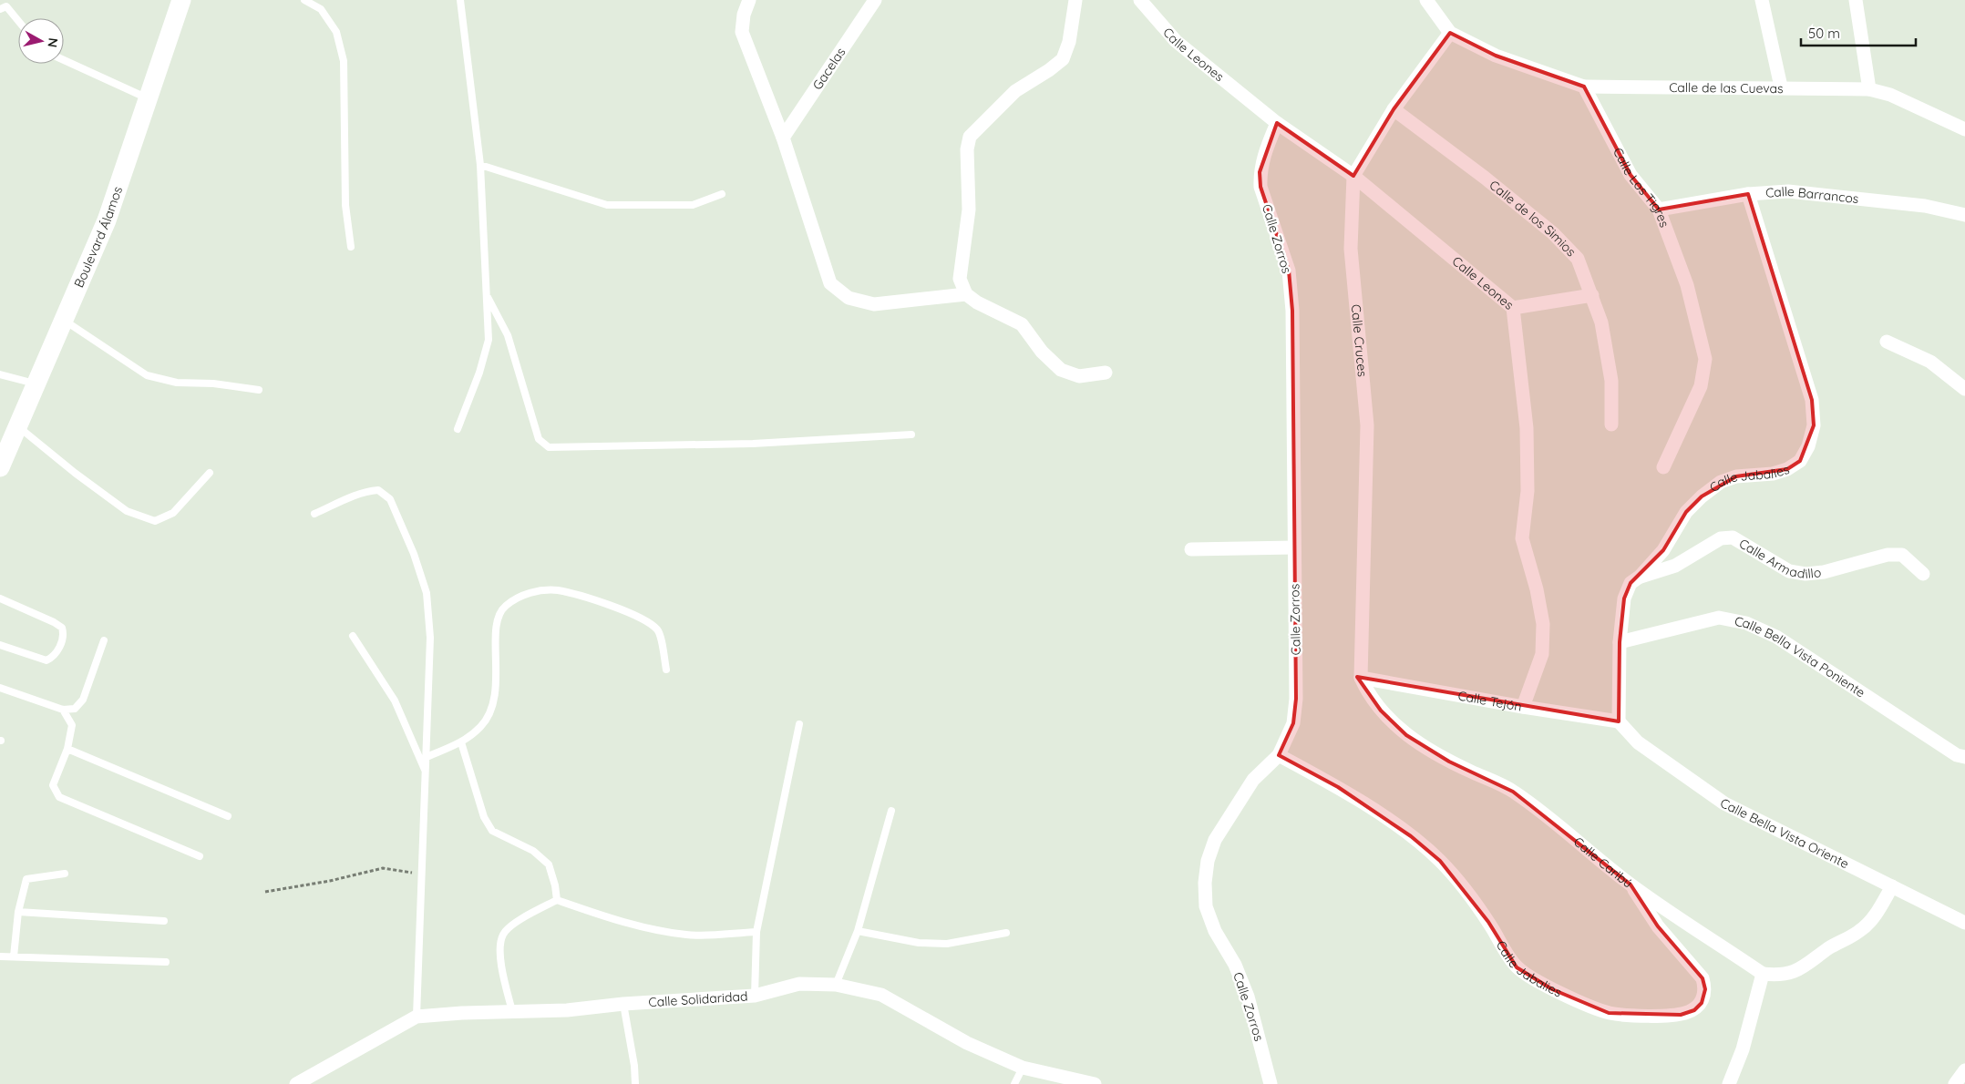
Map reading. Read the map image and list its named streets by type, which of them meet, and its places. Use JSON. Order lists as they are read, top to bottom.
{
  "streets": {
    "main road": ["Boulevard Álamos"],
    "street": [
      "Calle Leones",
      "Gacelas",
      "Calle de las Cuevas",
      "Calle Los Tigres",
      "Calle Barrancos",
      "Calle de los Simios",
      "Calle Zorros",
      "Calle Cruces",
      "Calle Jabalies",
      "Calle Armadillo",
      "Calle Bella Vista Poniente",
      "Calle Tejón",
      "Calle Bella Vista Oriente",
      "Calle Caribú",
      "Calle Solidaridad"
    ]
  },
  "crossings": [
    ["Calle Leones", "Calle Zorros"],
    ["Calle Leones", "Calle Cruces"],
    ["Calle Leones", "Calle Tejón"],
    ["Calle de las Cuevas", "Calle Los Tigres"],
    ["Calle Los Tigres", "Calle Barrancos"],
    ["Calle Barrancos", "Calle Jabalies"],
    ["Calle de los Simios", "Calle Cruces"],
    ["Calle Zorros", "Calle Jabalies"],
    ["Calle Cruces", "Calle Tejón"],
    ["Calle Cruces", "Calle Caribú"],
    ["Calle Jabalies", "Calle Armadillo"],
    ["Calle Jabalies", "Calle Bella Vista Poniente"],
    ["Calle Jabalies", "Calle Tejón"],
    ["Calle Jabalies", "Calle Bella Vista Oriente"],
    ["Calle Jabalies", "Calle Caribú"],
    ["Calle Tejón", "Calle Bella Vista Oriente"],
    ["Calle Tejón", "Calle Caribú"]
  ],
  "scale_bar": "50 m",
  "north": "right"
}
